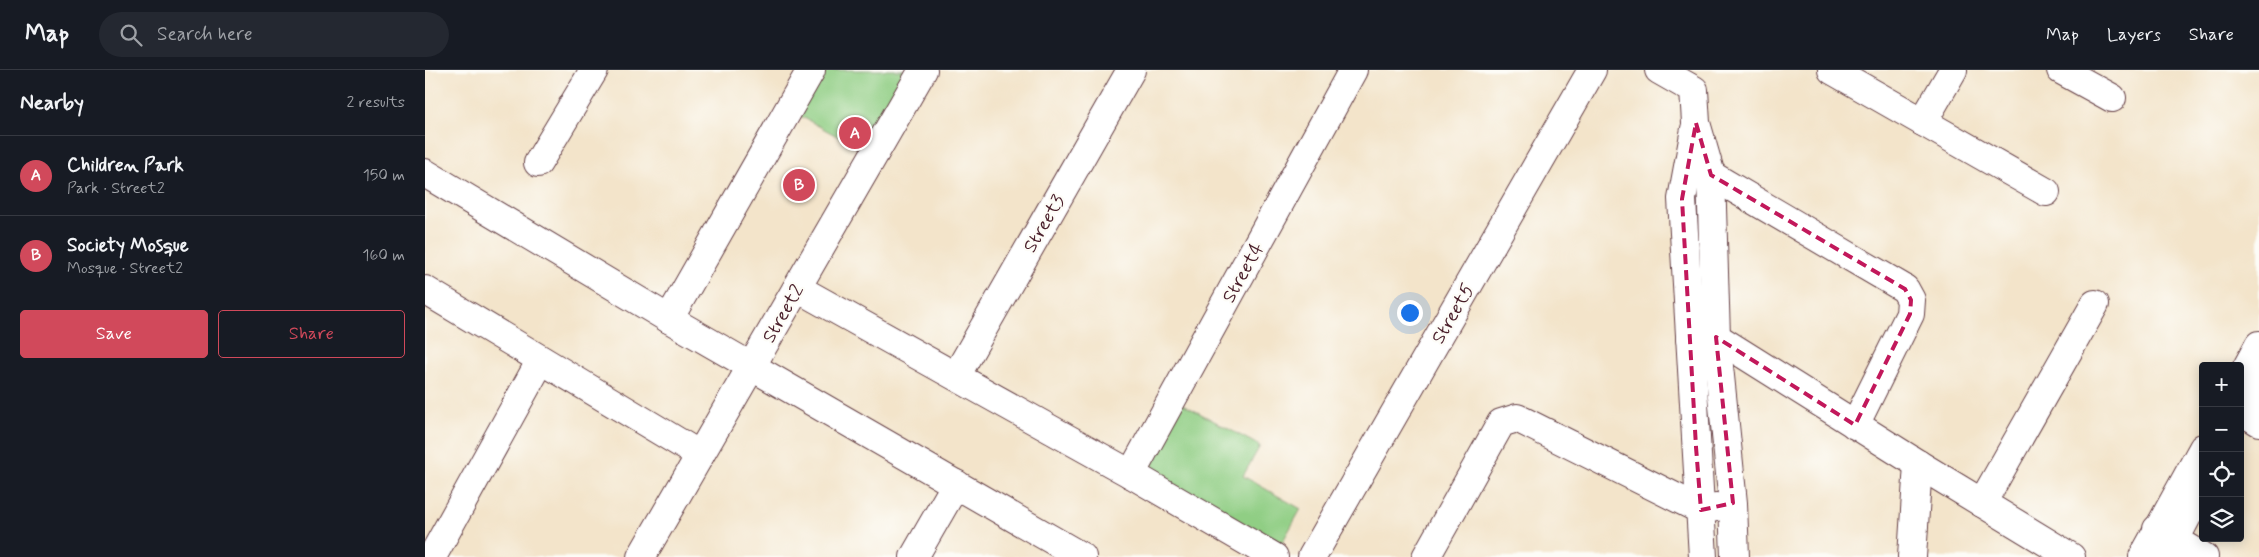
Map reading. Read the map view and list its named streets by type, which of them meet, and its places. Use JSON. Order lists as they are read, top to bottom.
{
  "streets": {
    "street": [
      "Street3",
      "Street4",
      "Street2",
      "Street5"
    ]
  },
  "page": {
    "header": "Map",
    "search": "Search here",
    "nav": ["Map", "Layers", "Share"],
    "heading": ["Nearby", "2 results"],
    "pins": ["A", "B"],
    "list": [
      {
        "mark": "A",
        "name": "Children Park",
        "note": "Park · Street2",
        "value": "150 m"
      },
      {
        "mark": "B",
        "name": "Society Mosque",
        "note": "Mosque · Street2",
        "value": "160 m"
      }
    ],
    "buttons": ["Save", "Share"],
    "map_buttons": ["+", "−"]
  }
}
